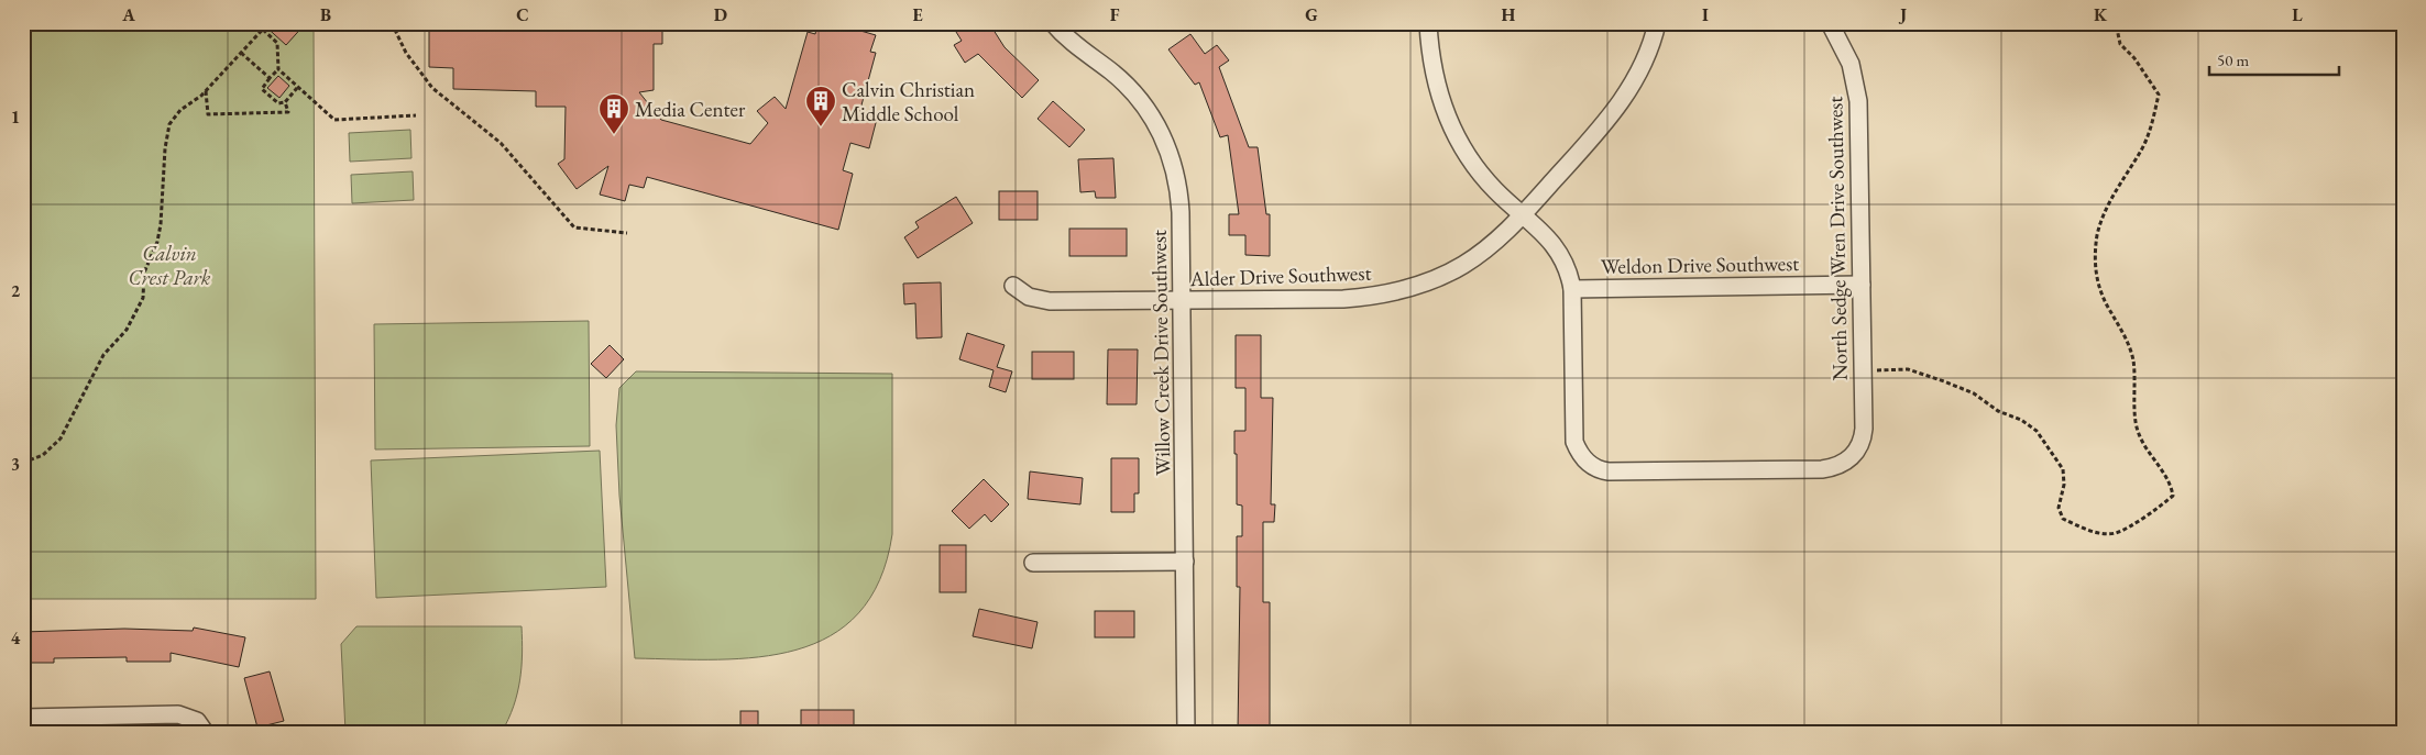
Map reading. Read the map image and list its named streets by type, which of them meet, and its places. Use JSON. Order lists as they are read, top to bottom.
{
  "streets": {
    "street": [
      "North Sedge Wren Drive Southwest",
      "Weldon Drive Southwest",
      "Alder Drive Southwest",
      "Willow Creek Drive Southwest"
    ]
  },
  "crossings": [
    ["North Sedge Wren Drive Southwest", "Weldon Drive Southwest"],
    ["Alder Drive Southwest", "Willow Creek Drive Southwest"]
  ],
  "parks": ["Calvin Crest Park"],
  "places": {
    "building": ["Calvin Christian Middle School", "Media Center"]
  },
  "scale_bar": "50 m",
  "grid": {
    "columns": [
      "A",
      "B",
      "C",
      "D",
      "E",
      "F",
      "G",
      "H",
      "I",
      "J",
      "K",
      "L"
    ],
    "rows": [
      "1",
      "2",
      "3",
      "4"
    ]
  }
}
